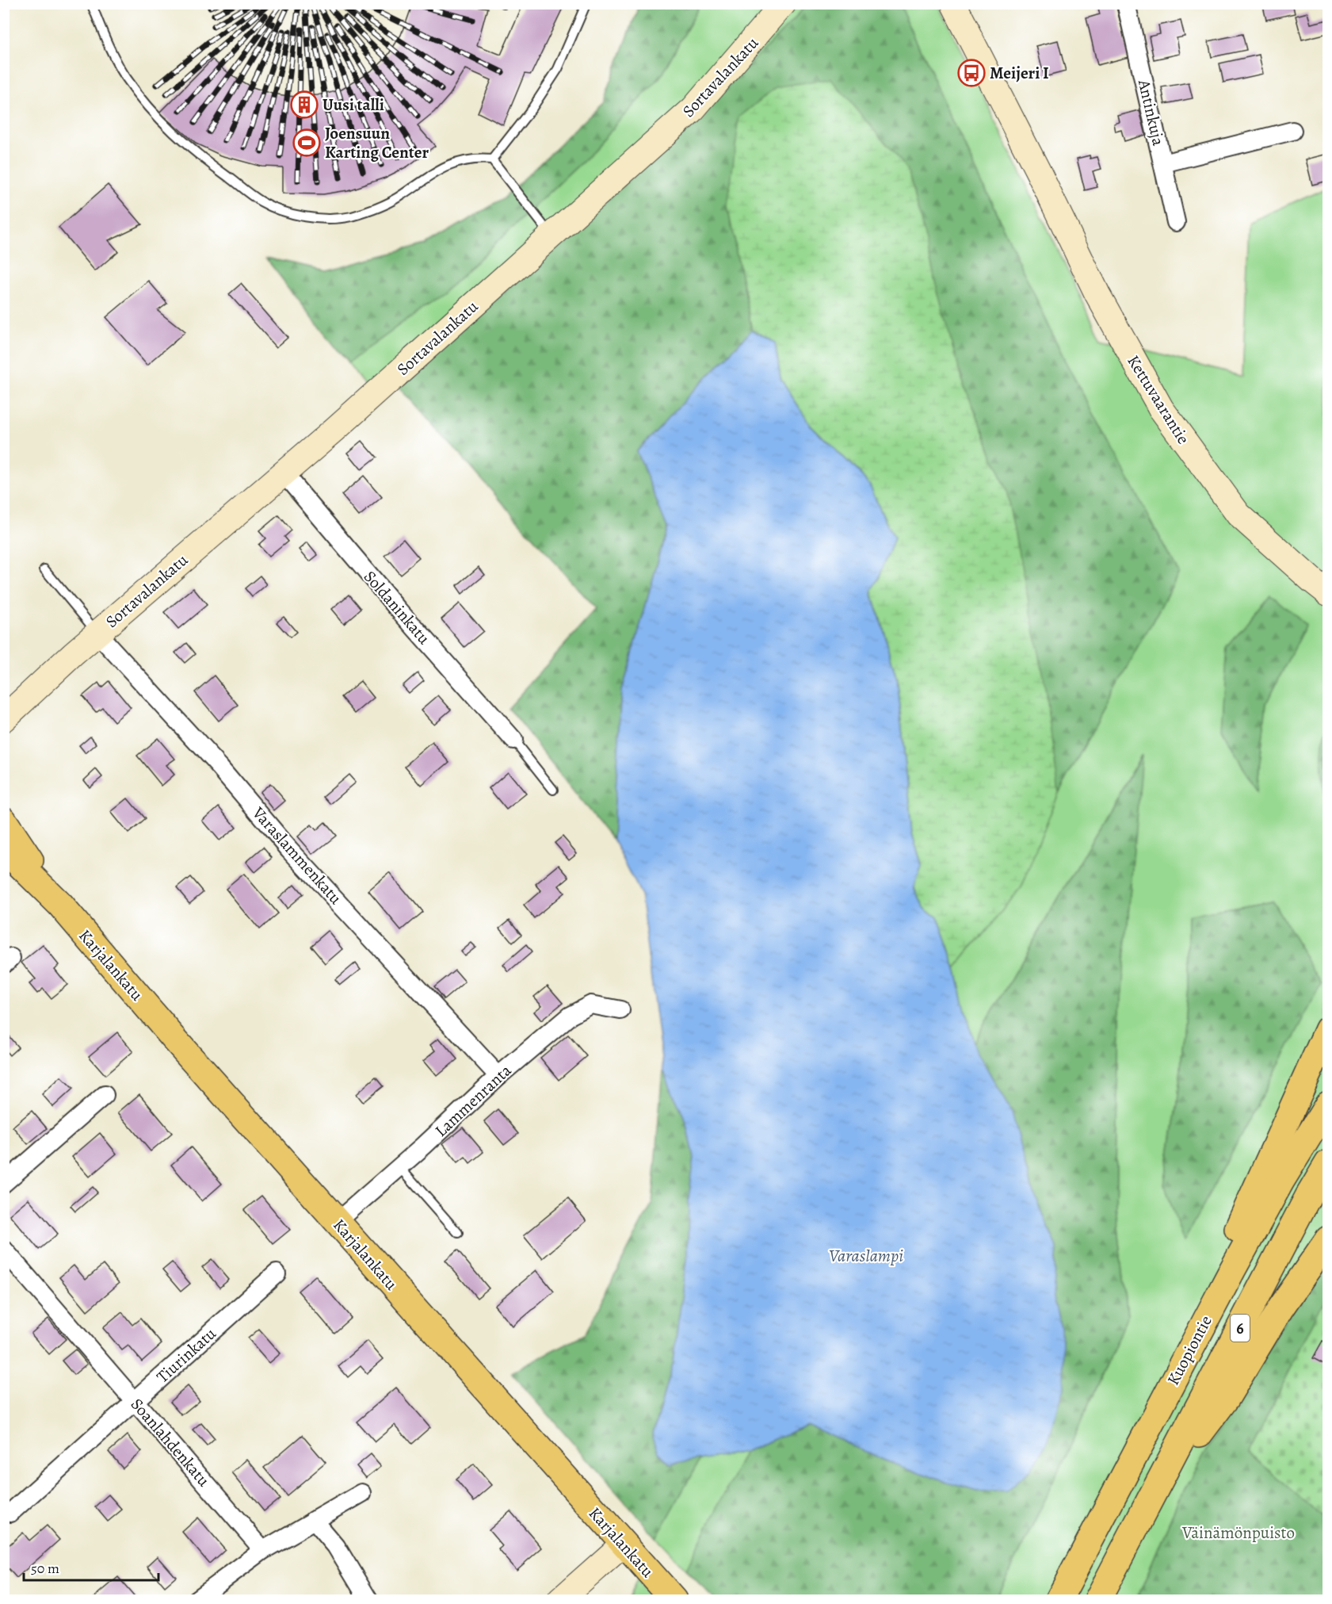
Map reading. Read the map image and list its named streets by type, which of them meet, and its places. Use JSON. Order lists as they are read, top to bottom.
{
  "streets": {
    "main road": ["Karjalankatu", "6", "Kuopiontie"],
    "street": [
      "Sortavalankatu",
      "Antinkuja",
      "Kettuvaarantie",
      "Soldaninkatu",
      "Varaslammenkatu",
      "Lammenranta",
      "Tiurinkatu",
      "Soanlahdenkatu"
    ]
  },
  "crossings": [
    ["Sortavalankatu", "Soldaninkatu"],
    ["Sortavalankatu", "Varaslammenkatu"],
    ["Varaslammenkatu", "Lammenranta"],
    ["Karjalankatu", "Lammenranta"],
    ["Tiurinkatu", "Soanlahdenkatu"]
  ],
  "water": ["Varaslampi"],
  "parks": ["Väinämönpuisto"],
  "places": {
    "bus stop": ["Meijeri I"],
    "building": ["Uusi talli"],
    "sports": ["Joensuun Karting Center"]
  },
  "scale_bar": "50 m"
}
